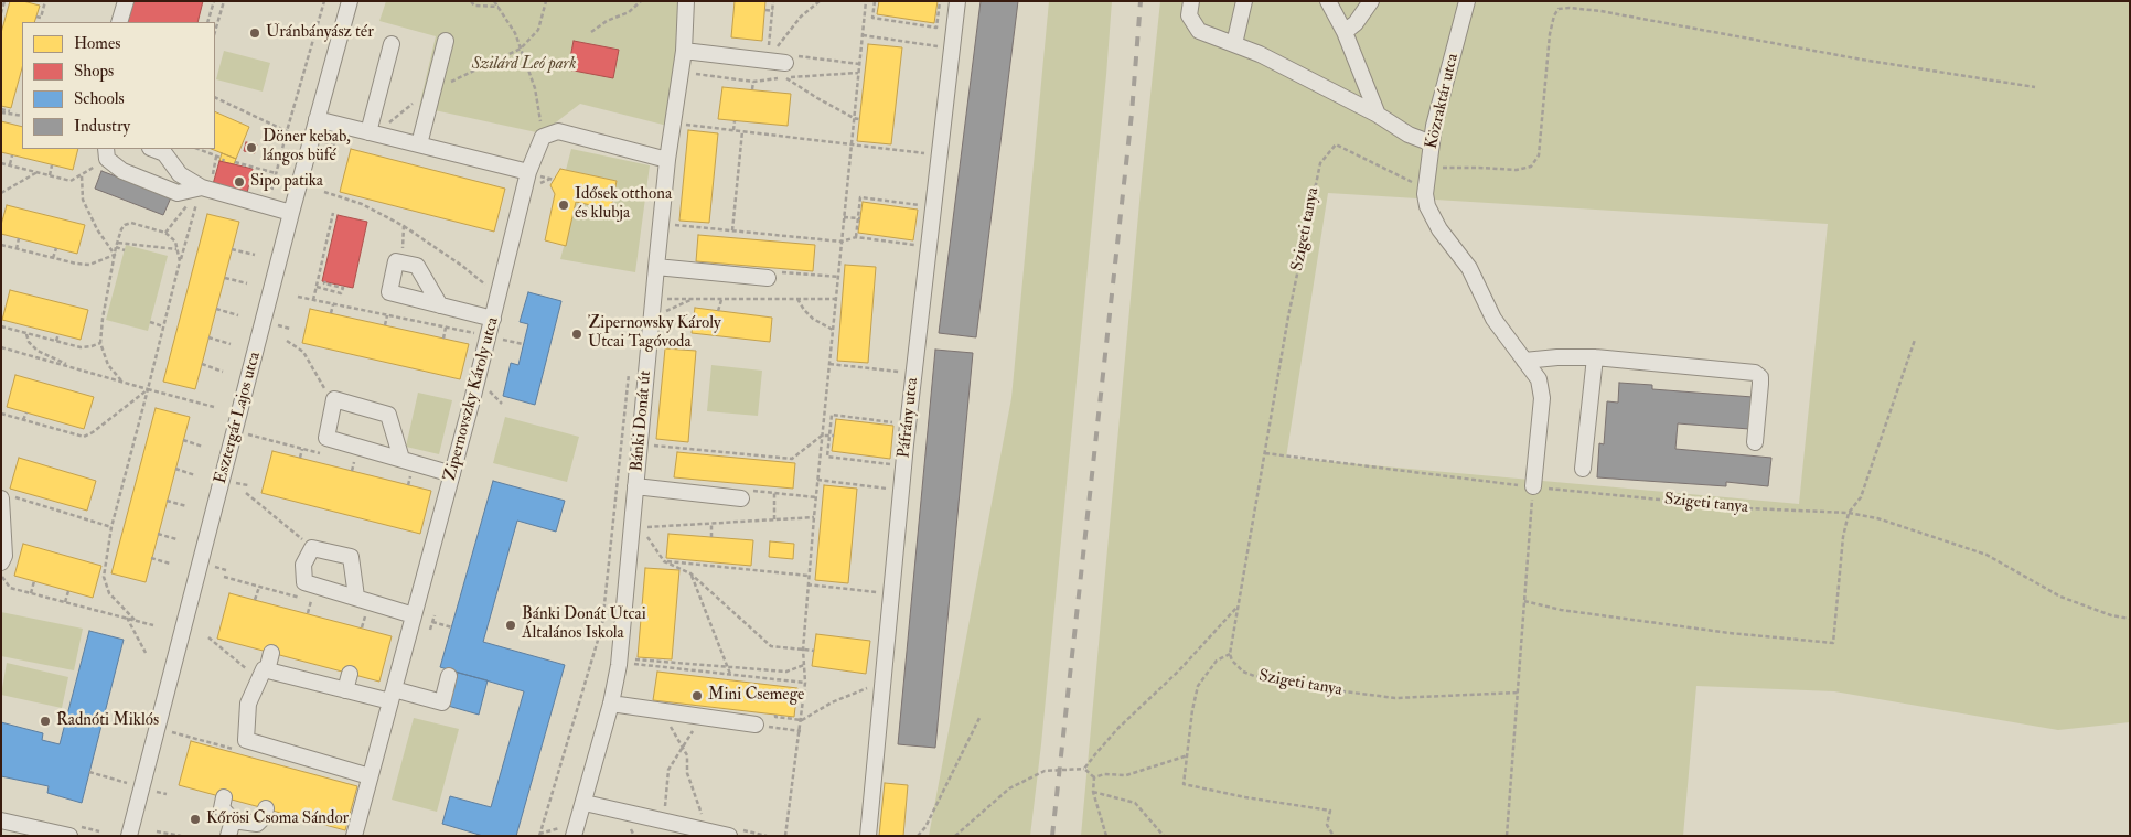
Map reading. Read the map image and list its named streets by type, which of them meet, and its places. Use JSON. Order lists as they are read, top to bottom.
{
  "streets": {
    "street": [
      "Közraktár utca",
      "Zipernovszky Károly utca",
      "Esztergár Lajos utca",
      "Páfrány utca",
      "Bánki Donát út"
    ],
    "path": ["Szigeti tanya"]
  },
  "crossings": [
    ["Közraktár utca", "Szigeti tanya"]
  ],
  "parks": ["Szilárd Leó park"],
  "places": [
    "Uránbányász tér",
    "Döner kebab, lángos büfé",
    "Sipo patika",
    "Idősek otthona és klubja",
    "Zipernowsky Károly Utcai Tagóvoda",
    "Bánki Donát Utcai Általános Iskola",
    "Mini Csemege",
    "Radnóti Miklós",
    "Kőrösi Csoma Sándor"
  ],
  "legend": [
    "Homes",
    "Shops",
    "Schools",
    "Industry"
  ]
}
